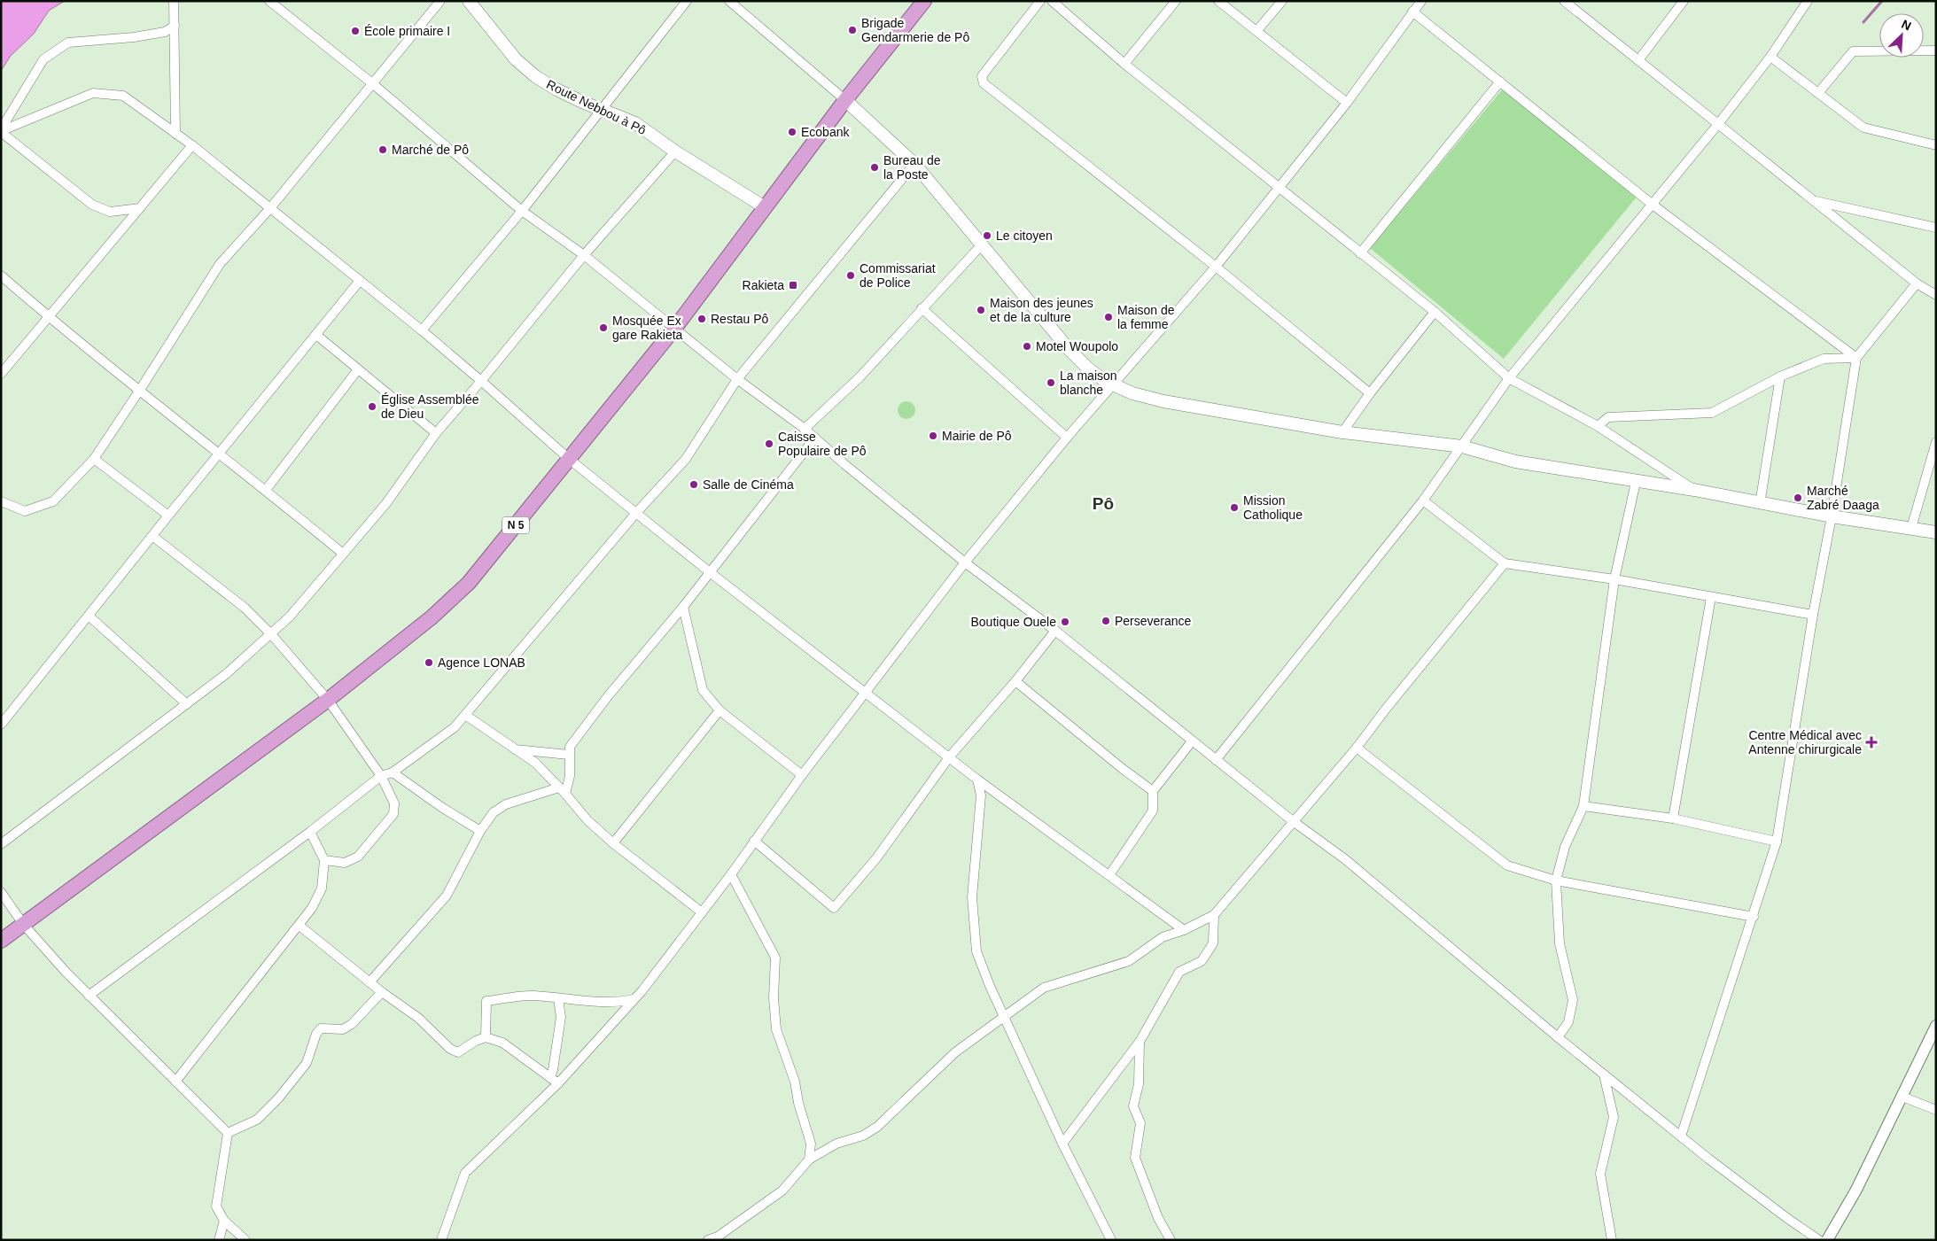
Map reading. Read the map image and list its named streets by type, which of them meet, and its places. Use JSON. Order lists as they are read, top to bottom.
{
  "streets": {
    "highway": ["N 5"],
    "main road": ["Route Nebbou à Pô"]
  },
  "crossings": [
    ["Route Nebbou à Pô", "N 5"]
  ],
  "districts": ["Pô"],
  "places": {
    "other": [
      "Brigade Gendarmerie de Pô",
      "École primaire I",
      "Ecobank",
      "Marché de Pô",
      "Bureau de la Poste",
      "Le citoyen",
      "Commissariat de Police",
      "Maison des jeunes et de la culture",
      "Maison de la femme",
      "Restau Pô",
      "Mosquée Ex gare Rakieta",
      "Motel Woupolo",
      "La maison blanche",
      "Église Assemblée de Dieu",
      "Mairie de Pô",
      "Caisse Populaire de Pô",
      "Salle de Cinéma",
      "Marché Zabré Daaga",
      "Mission Catholique",
      "Perseverance",
      "Boutique Ouele",
      "Agence LONAB"
    ],
    "transit": ["Rakieta"],
    "health": ["Centre Médical avec Antenne chirurgicale"]
  },
  "north": "top right"
}
